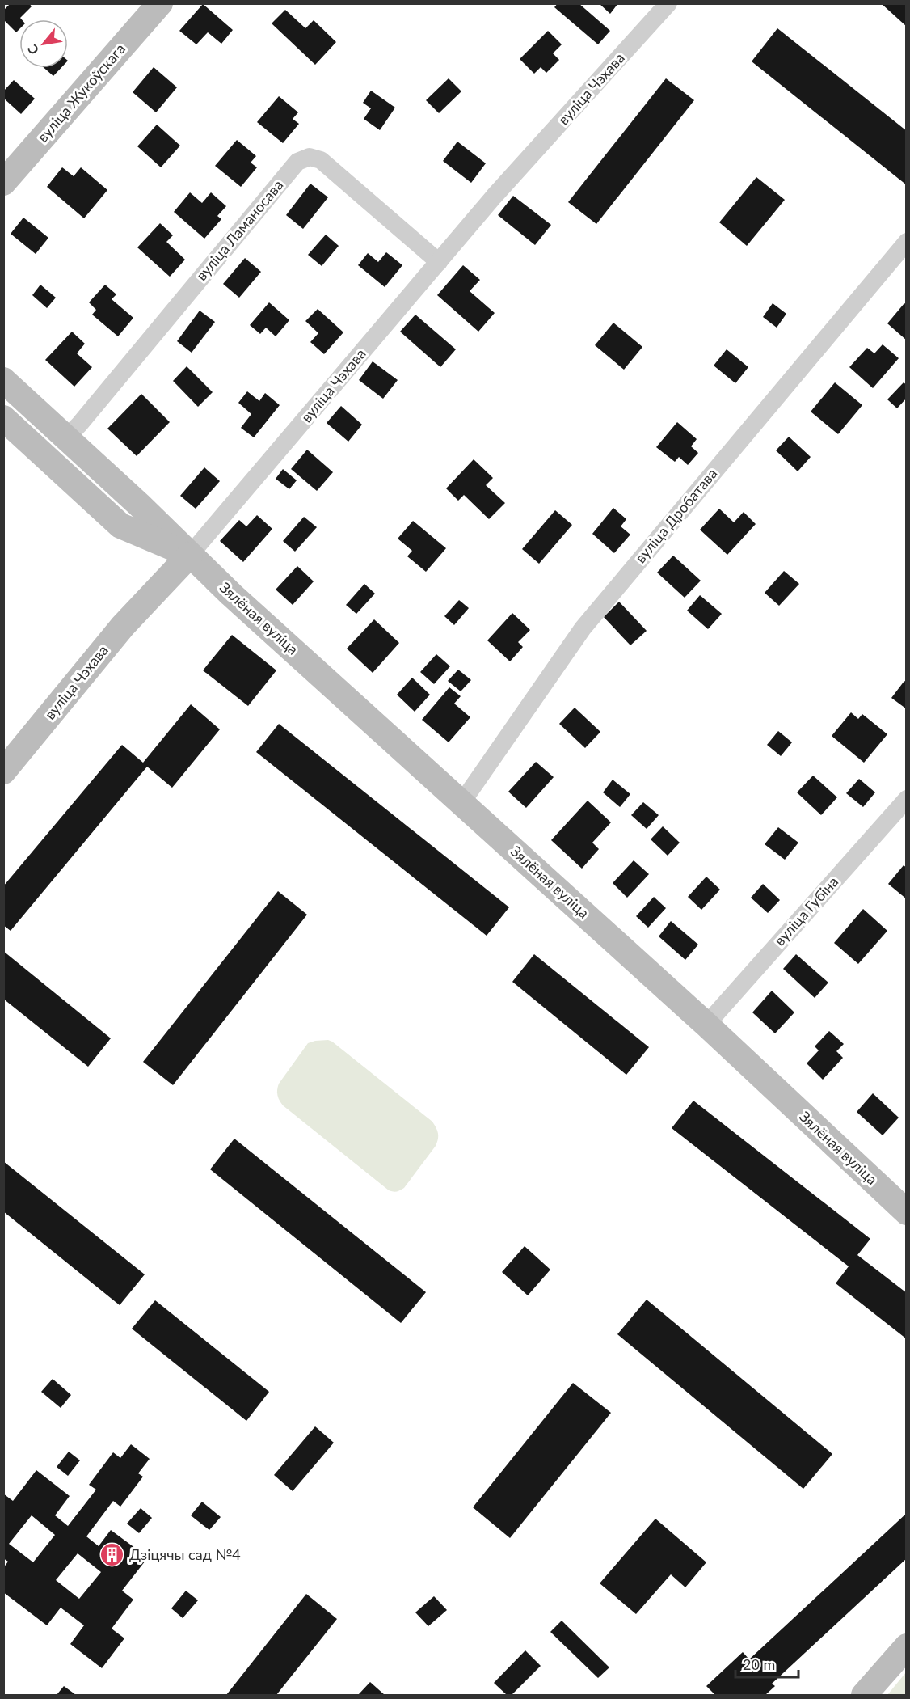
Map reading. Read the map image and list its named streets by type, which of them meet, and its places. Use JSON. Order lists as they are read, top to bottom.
{
  "streets": {
    "main road": ["вуліца Чэхава", "вуліца Жукоўскага", "Зялёная вуліца"],
    "street": ["вуліца Ламаносава", "вуліца Дробатава", "вуліца Губіна"]
  },
  "crossings": [
    ["вуліца Чэхава", "вуліца Ламаносава"],
    ["вуліца Чэхава", "Зялёная вуліца"],
    ["вуліца Ламаносава", "Зялёная вуліца"],
    ["вуліца Дробатава", "Зялёная вуліца"],
    ["Зялёная вуліца", "вуліца Губіна"]
  ],
  "places": {
    "building": ["Дзіцячы сад №4"]
  },
  "scale_bar": "20 m",
  "north": "bottom left"
}
